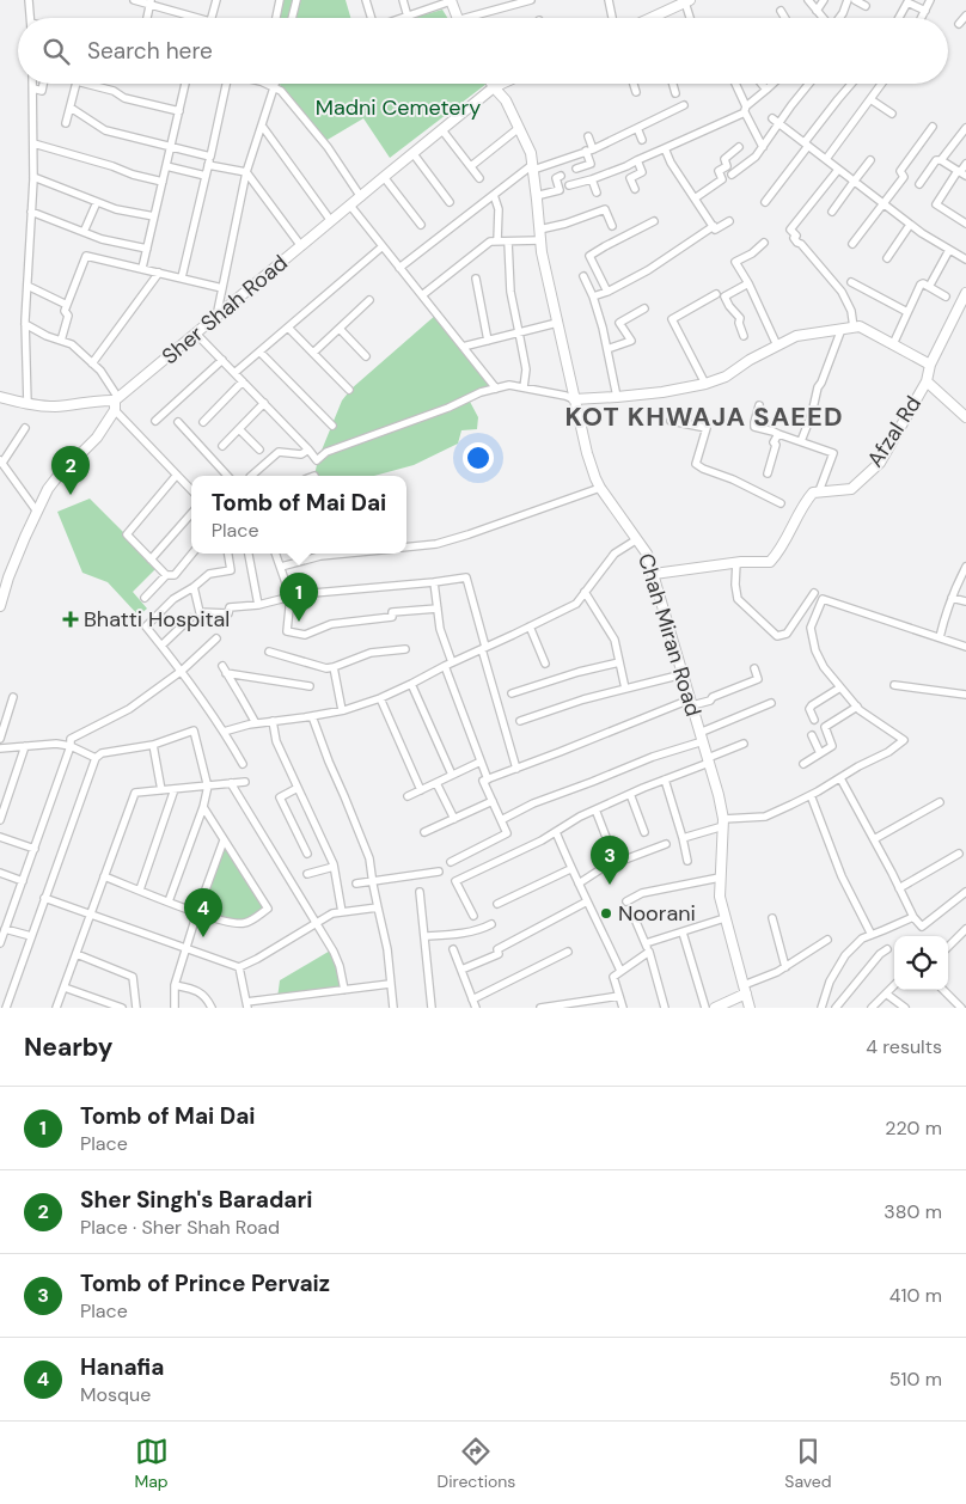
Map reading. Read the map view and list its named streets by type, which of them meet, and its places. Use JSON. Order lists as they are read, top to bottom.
{
  "streets": {
    "main road": ["Sher Shah Road", "Afzal Rd", "Chah Miran Road"]
  },
  "crossings": [
    ["Sher Shah Road", "Chah Miran Road"]
  ],
  "districts": ["KOT KHWAJA SAEED"],
  "parks": ["Madni Cemetery"],
  "places": {
    "health": ["Bhatti Hospital"],
    "other": ["Noorani"]
  },
  "page": {
    "search": "Search here",
    "pins": [
      "2",
      "1",
      "3",
      "4"
    ],
    "popup": ["Tomb of Mai Dai", "Place"],
    "heading": ["Nearby", "4 results"],
    "list": [
      {
        "mark": "1",
        "name": "Tomb of Mai Dai",
        "note": "Place",
        "value": "220 m"
      },
      {
        "mark": "2",
        "name": "Sher Singh's Baradari",
        "note": "Place · Sher Shah Road",
        "value": "380 m"
      },
      {
        "mark": "3",
        "name": "Tomb of Prince Pervaiz",
        "note": "Place",
        "value": "410 m"
      },
      {
        "mark": "4",
        "name": "Hanafia",
        "note": "Mosque",
        "value": "510 m"
      }
    ],
    "nav": ["Map", "Directions", "Saved"]
  }
}
